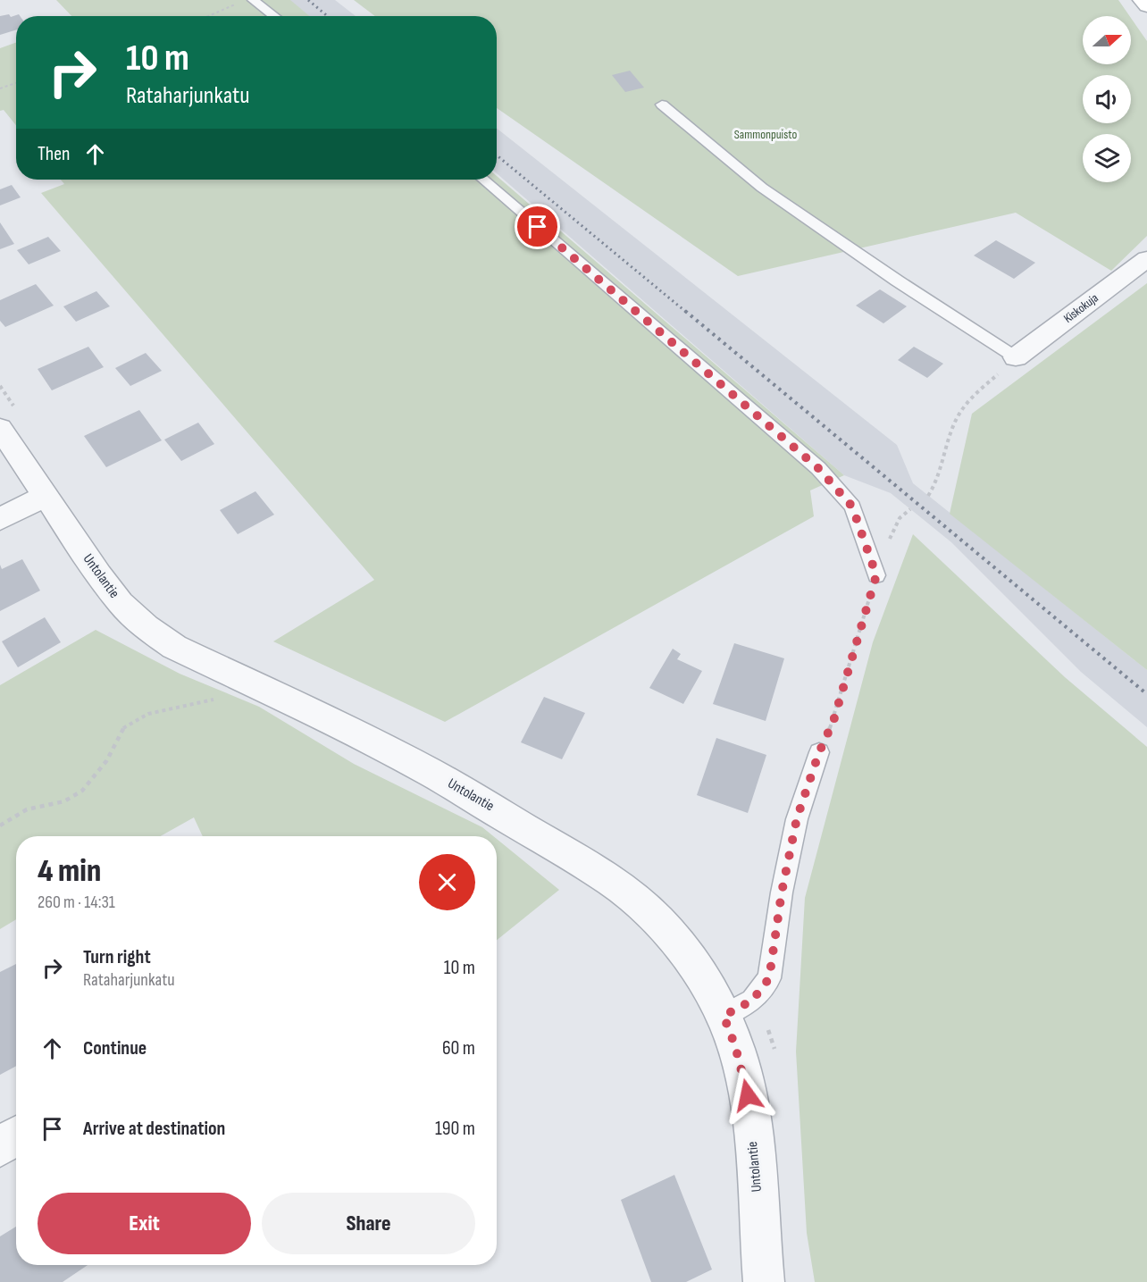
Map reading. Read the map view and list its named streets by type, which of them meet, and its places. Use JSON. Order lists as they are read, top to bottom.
{
  "streets": {
    "street": ["Kiskokuja", "Untolantie"]
  },
  "parks": ["Sammonpuisto"],
  "north": "right",
  "page": {
    "turn": ["10 m", "Rataharjunkatu"],
    "then": "Then",
    "heading": ["4 min", "260 m · 14:31"],
    "list": [
      {
        "name": "Turn right",
        "note": "Rataharjunkatu",
        "value": "10 m"
      },
      {
        "name": "Continue",
        "value": "60 m"
      },
      {
        "name": "Arrive at destination",
        "value": "190 m"
      }
    ],
    "buttons": ["Exit", "Share"]
  }
}
